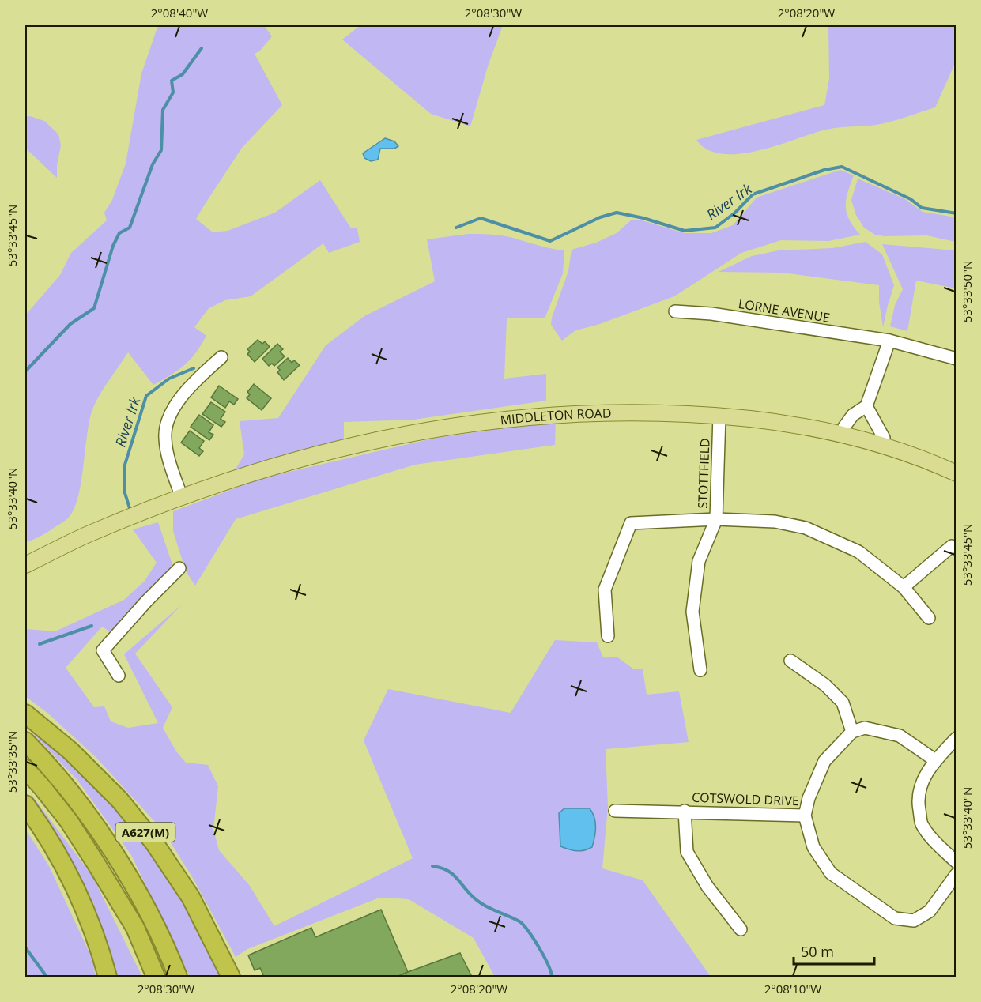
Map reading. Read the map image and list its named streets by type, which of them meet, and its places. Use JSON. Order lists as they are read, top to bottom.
{
  "streets": {
    "highway": ["A627(M)"],
    "main road": ["MIDDLETON ROAD"],
    "street": ["LORNE AVENUE", "STOTTFIELD", "COTSWOLD DRIVE"]
  },
  "crossings": [
    ["MIDDLETON ROAD", "STOTTFIELD"]
  ],
  "water": ["River Irk"],
  "scale_bar": "50 m",
  "coordinates": [
    "2°08'40\"W",
    "2°08'30\"W",
    "2°08'20\"W",
    "53°33'45\"N",
    "53°33'50\"N",
    "53°33'40\"N",
    "53°33'35\"N",
    "2°08'10\"W"
  ]
}
